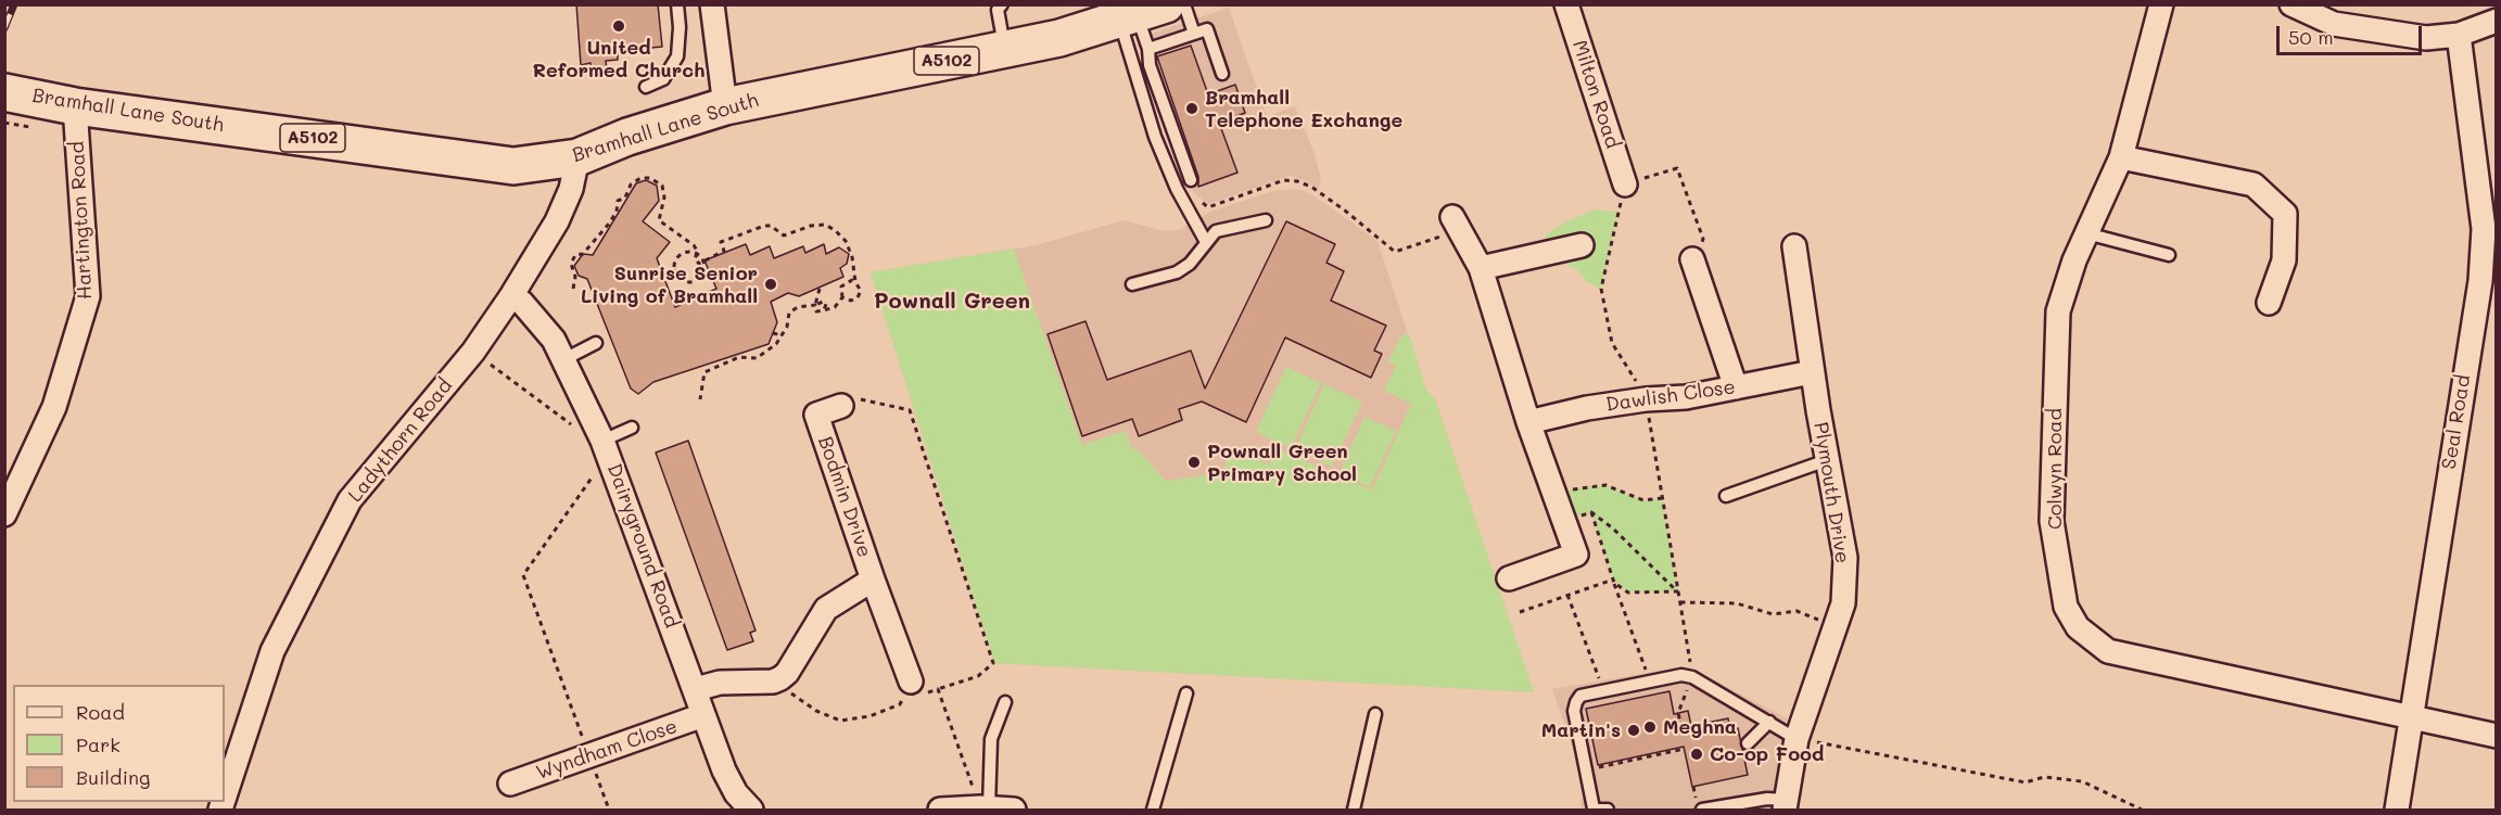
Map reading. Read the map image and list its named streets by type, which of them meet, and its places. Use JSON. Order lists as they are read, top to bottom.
{
  "streets": {
    "main road": ["A5102", "Bramhall Lane South"],
    "street": [
      "Milton Road",
      "Hartington Road",
      "Dawlish Close",
      "Seal Road",
      "Ladythorn Road",
      "Colwyn Road",
      "Plymouth Drive",
      "Bodmin Drive",
      "Dairyground Road",
      "Wyndham Close"
    ]
  },
  "crossings": [
    ["Bramhall Lane South", "Hartington Road"],
    ["Bramhall Lane South", "Ladythorn Road"],
    ["Dawlish Close", "Plymouth Drive"],
    ["Seal Road", "Colwyn Road"],
    ["Ladythorn Road", "Dairyground Road"],
    ["Dairyground Road", "Wyndham Close"]
  ],
  "districts": ["Pownall Green"],
  "places": [
    "United Reformed Church",
    "Bramhall Telephone Exchange",
    "Sunrise Senior Living of Bramhall",
    "Pownall Green Primary School",
    "Meghna",
    "Martin's",
    "Co-op Food"
  ],
  "legend": ["Road", "Park", "Building"],
  "scale_bar": "50 m"
}
